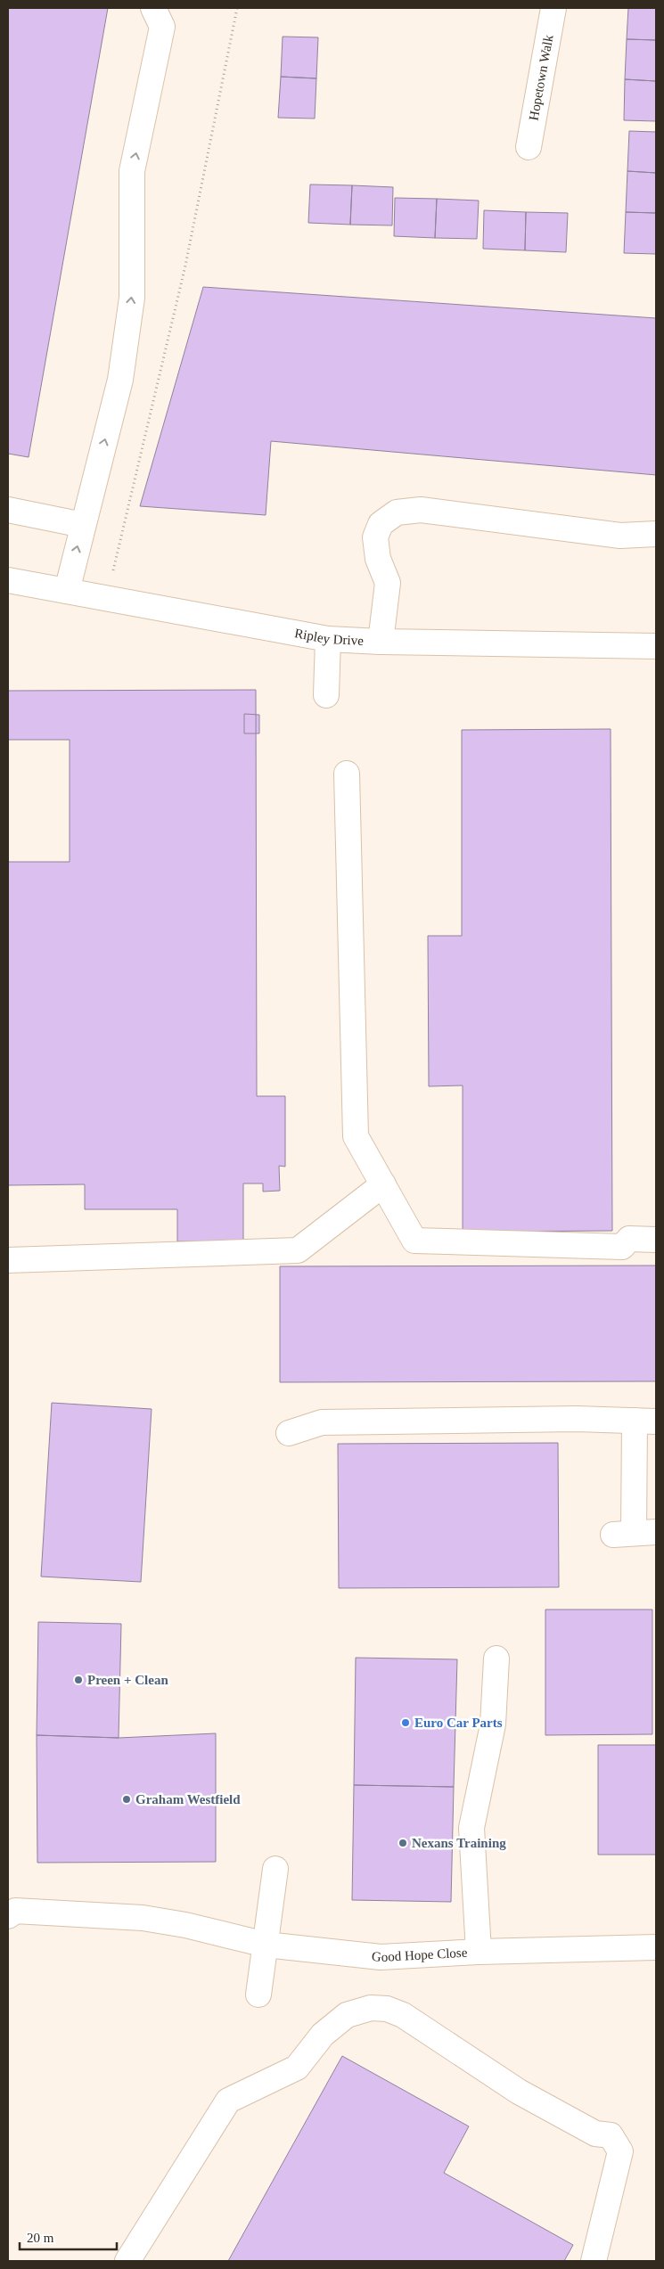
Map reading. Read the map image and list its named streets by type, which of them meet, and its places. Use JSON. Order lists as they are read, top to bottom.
{
  "streets": {
    "street": ["Hopetown Walk", "Ripley Drive", "Good Hope Close"]
  },
  "places": [
    "Preen + Clean",
    "Euro Car Parts",
    "Graham Westfield",
    "Nexans Training"
  ],
  "scale_bar": "20 m"
}
